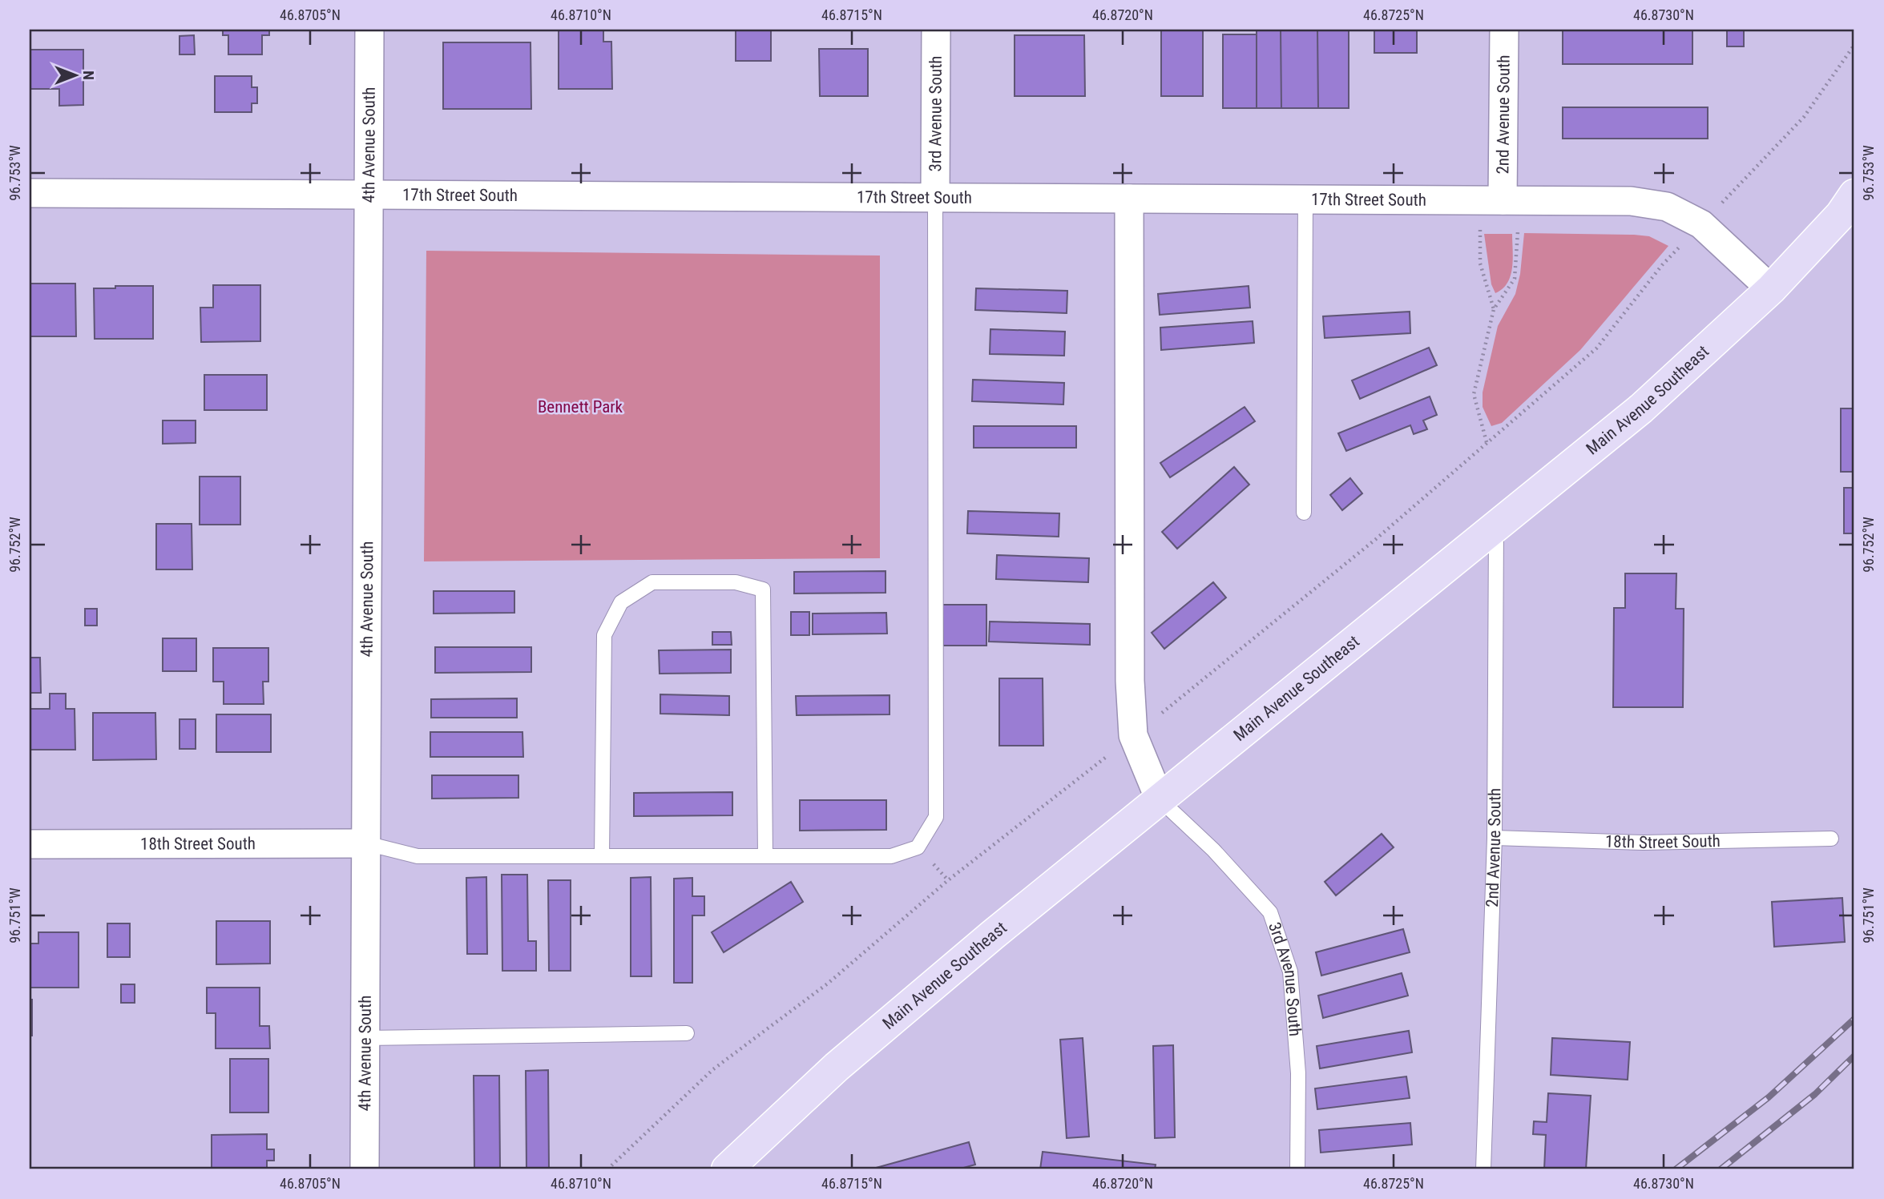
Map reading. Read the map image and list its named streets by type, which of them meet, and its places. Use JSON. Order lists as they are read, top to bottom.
{
  "streets": {
    "main road": ["Main Avenue Southeast"],
    "street": [
      "3rd Avenue South",
      "2nd Avenue South",
      "4th Avenue South",
      "17th Street South",
      "18th Street South"
    ]
  },
  "crossings": [
    ["3rd Avenue South", "17th Street South"],
    ["3rd Avenue South", "Main Avenue Southeast"],
    ["2nd Avenue South", "17th Street South"],
    ["2nd Avenue South", "Main Avenue Southeast"],
    ["2nd Avenue South", "18th Street South"],
    ["4th Avenue South", "17th Street South"],
    ["4th Avenue South", "18th Street South"],
    ["17th Street South", "Main Avenue Southeast"]
  ],
  "parks": ["Bennett Park"],
  "north": "right",
  "coordinates": [
    "46.8705°N",
    "46.8710°N",
    "46.8715°N",
    "46.8720°N",
    "46.8725°N",
    "46.8730°N",
    "96.753°W",
    "96.752°W",
    "96.751°W"
  ]
}
